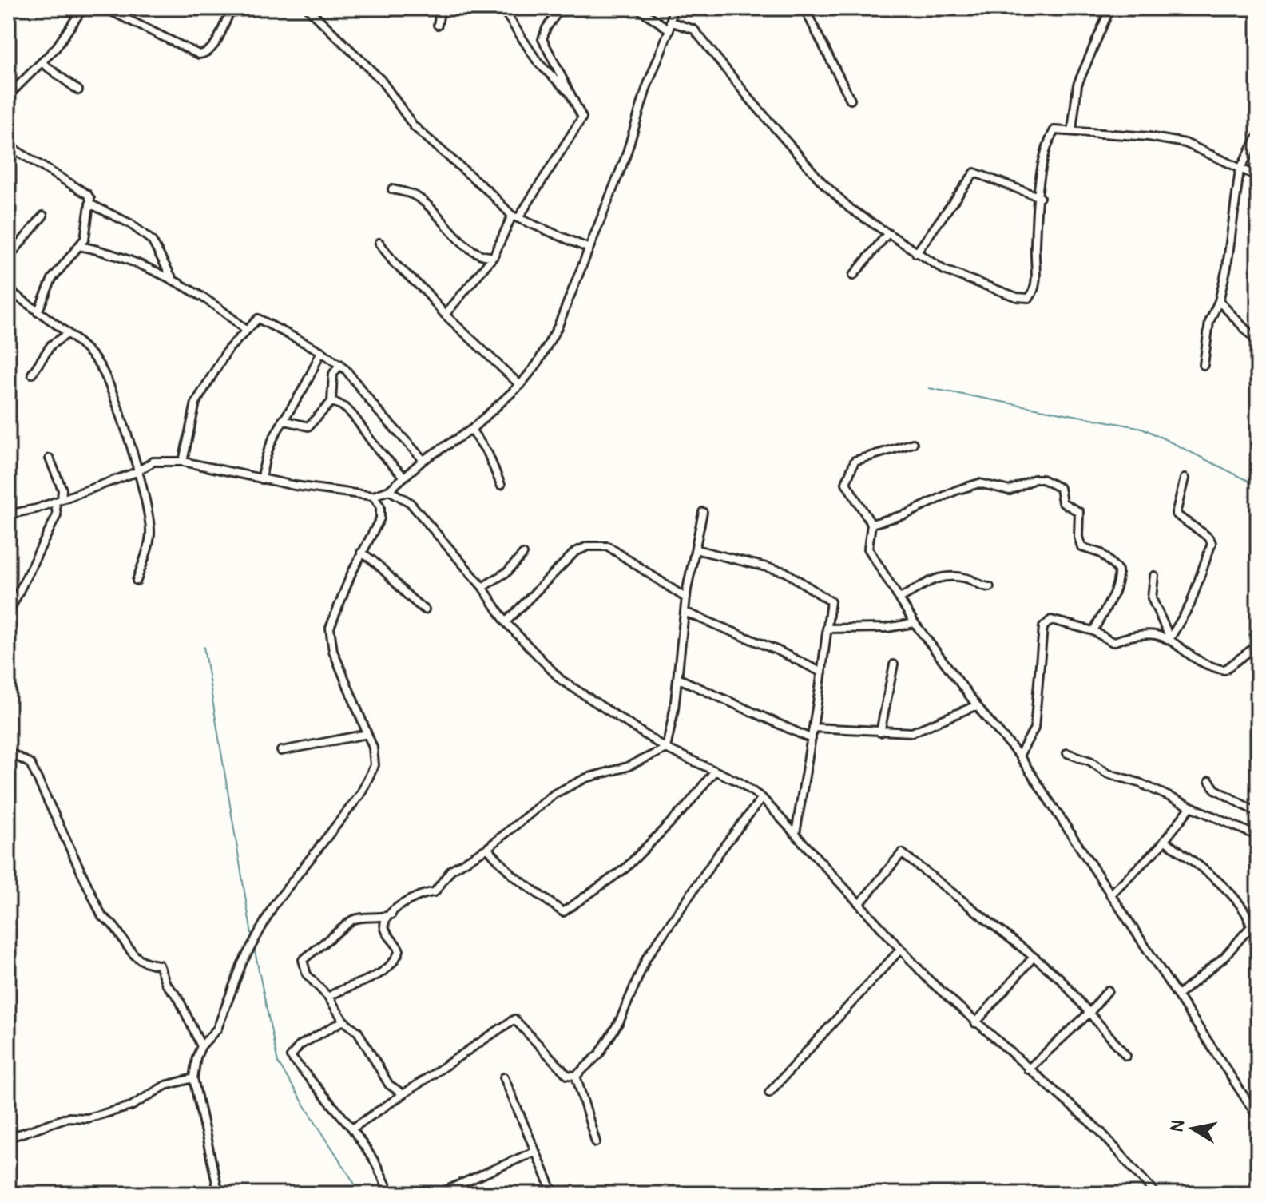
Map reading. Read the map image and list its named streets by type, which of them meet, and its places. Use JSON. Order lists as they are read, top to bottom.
{
  "north": "left"
}
